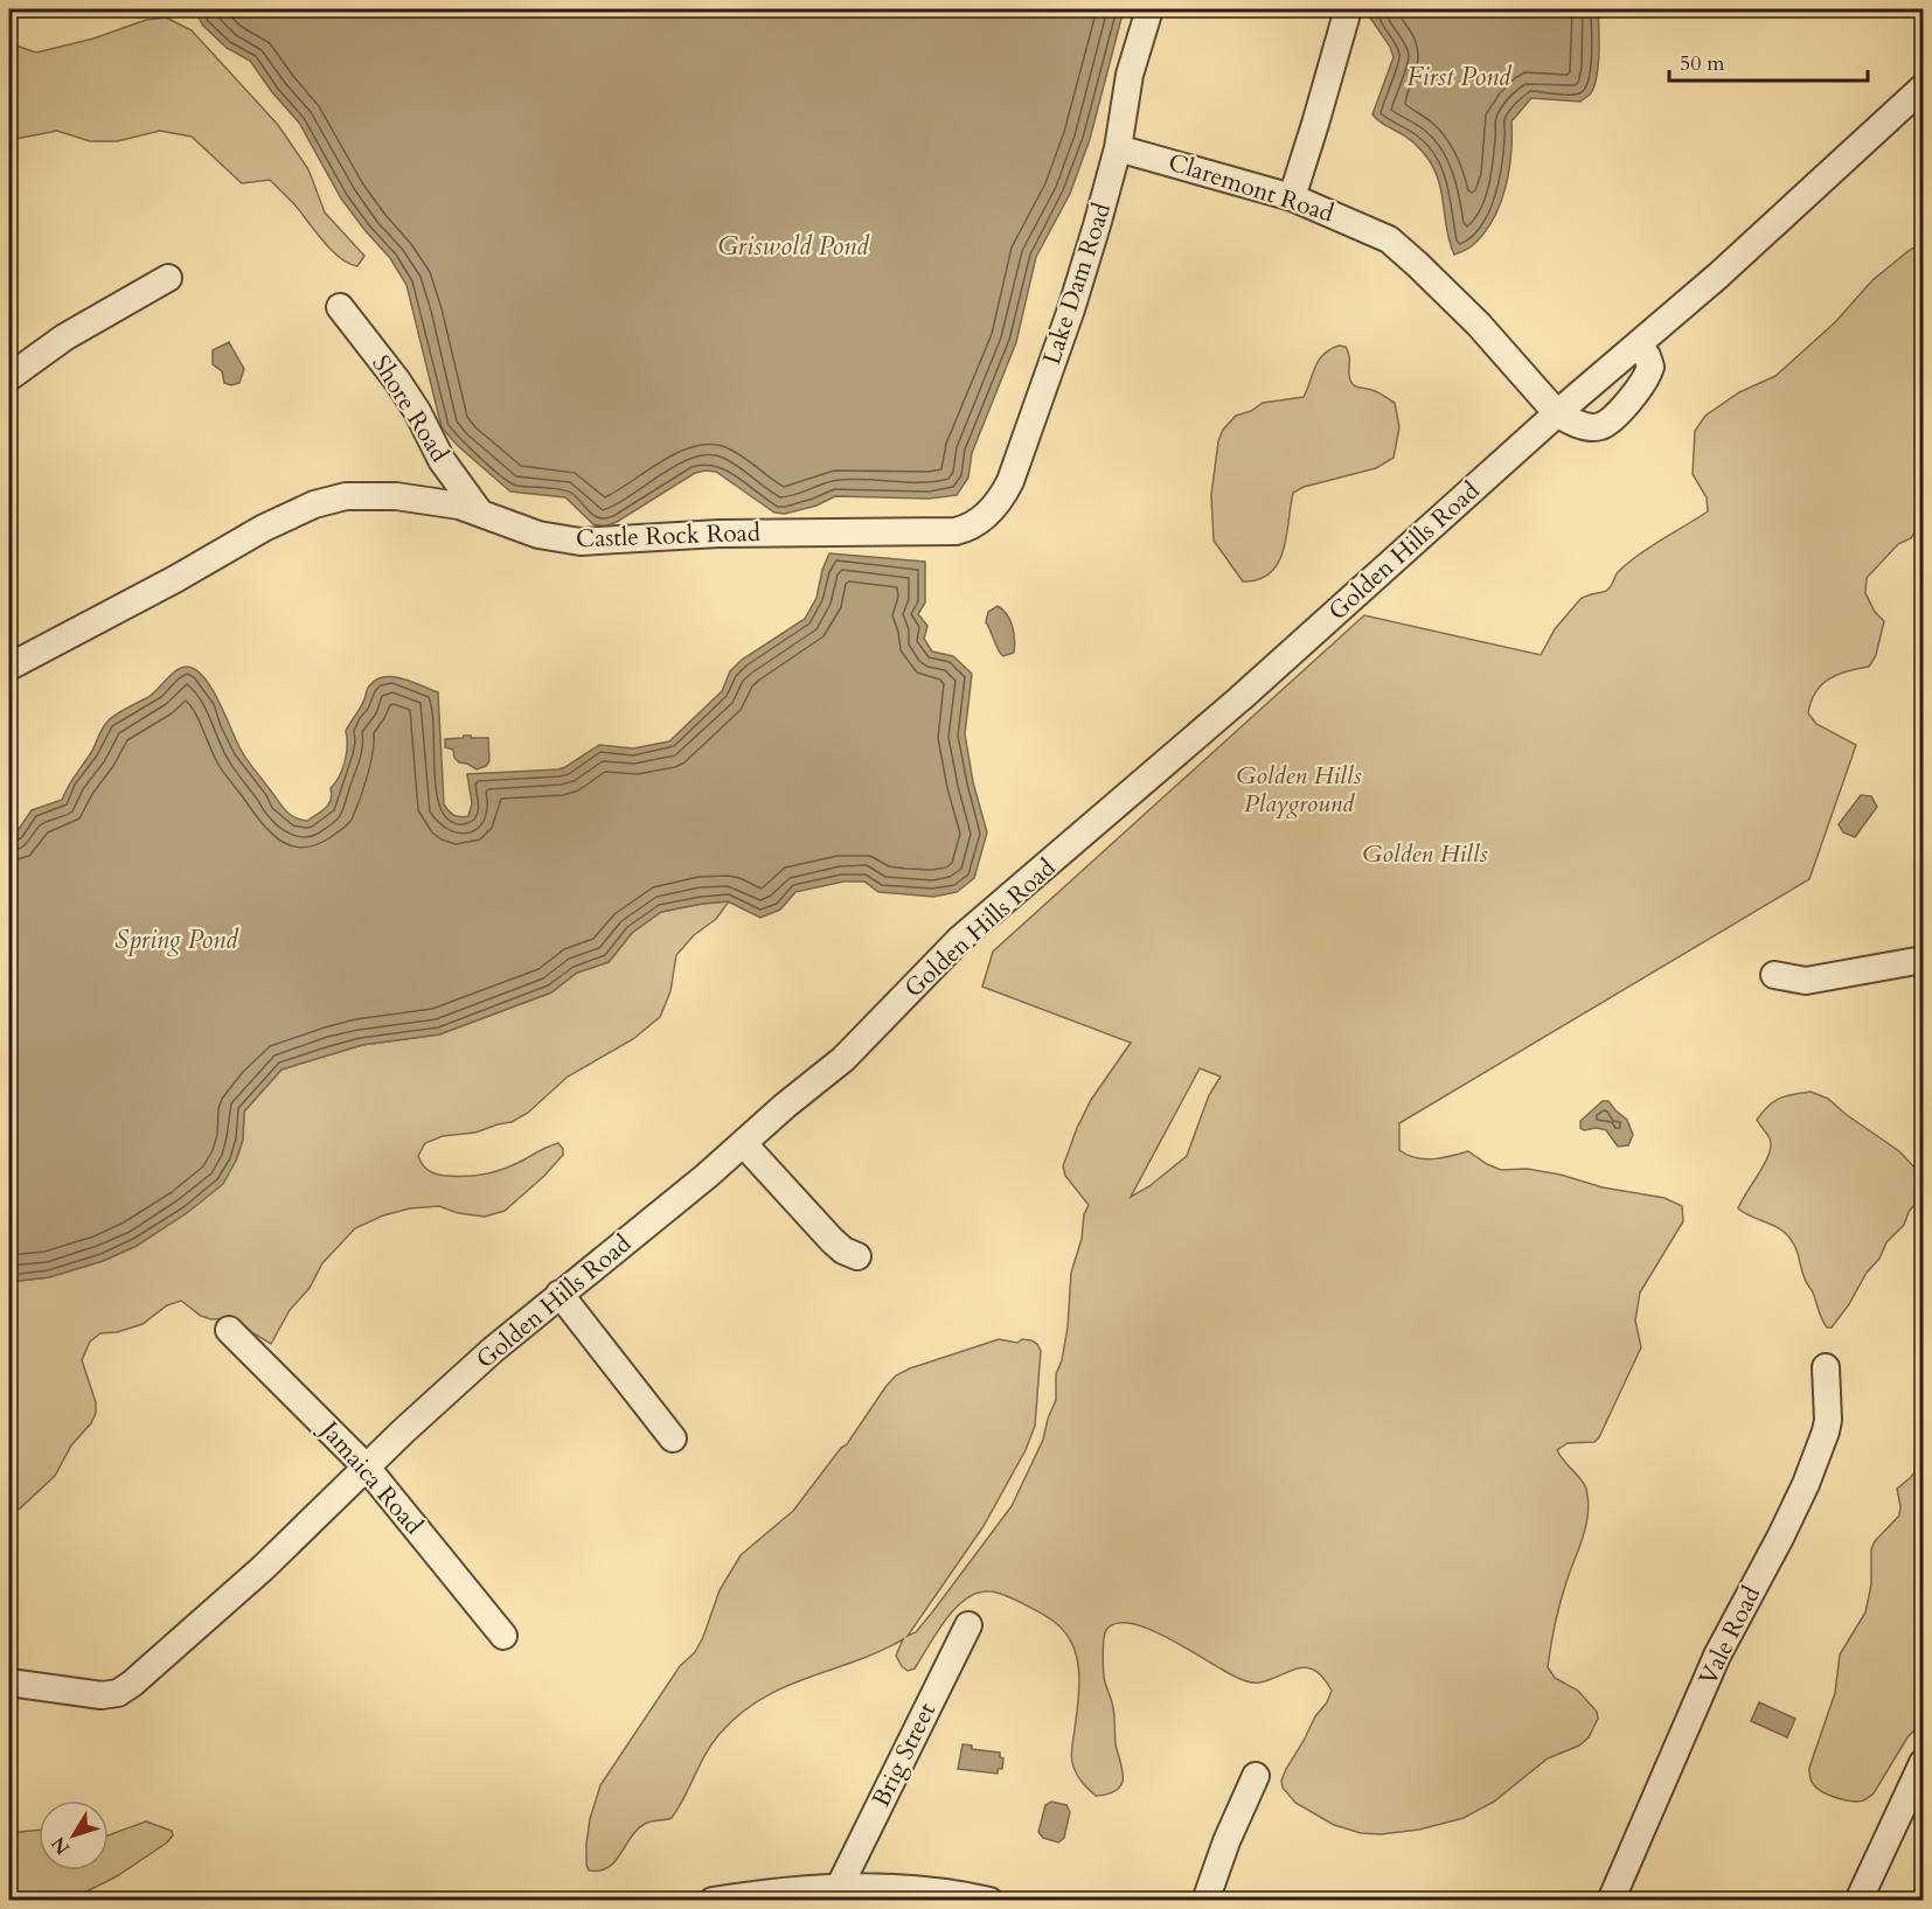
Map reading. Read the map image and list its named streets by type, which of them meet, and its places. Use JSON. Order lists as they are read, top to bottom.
{
  "streets": {
    "street": [
      "Claremont Road",
      "Lake Dam Road",
      "Shore Road",
      "Castle Rock Road",
      "Golden Hills Road",
      "Jamaica Road",
      "Vale Road",
      "Brig Street"
    ]
  },
  "crossings": [
    ["Claremont Road", "Lake Dam Road"],
    ["Claremont Road", "Golden Hills Road"],
    ["Lake Dam Road", "Castle Rock Road"],
    ["Shore Road", "Castle Rock Road"],
    ["Golden Hills Road", "Jamaica Road"]
  ],
  "water": ["First Pond", "Griswold Pond", "Spring Pond"],
  "parks": ["Golden Hills Playground", "Golden Hills"],
  "scale_bar": "50 m",
  "north": "bottom left"
}
